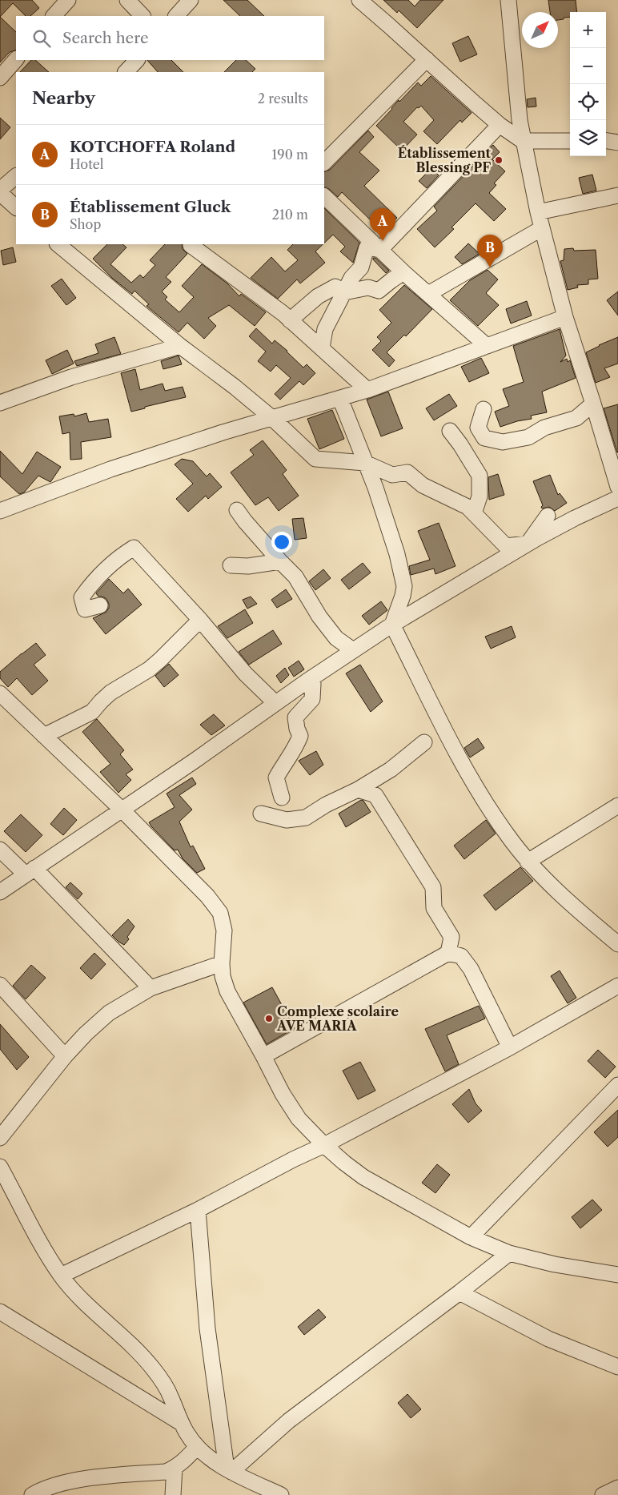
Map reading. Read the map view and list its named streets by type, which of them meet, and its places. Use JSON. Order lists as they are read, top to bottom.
{
  "places": ["Établissement Blessing PF", "Complexe scolaire AVE MARIA"],
  "north": "top right",
  "page": {
    "map_buttons": ["+", "−"],
    "search": "Search here",
    "heading": ["Nearby", "2 results"],
    "list": [
      {
        "mark": "A",
        "name": "KOTCHOFFA Roland",
        "note": "Hotel",
        "value": "190 m"
      },
      {
        "mark": "B",
        "name": "Établissement Gluck",
        "note": "Shop",
        "value": "210 m"
      }
    ],
    "pins": ["A", "B"]
  }
}
